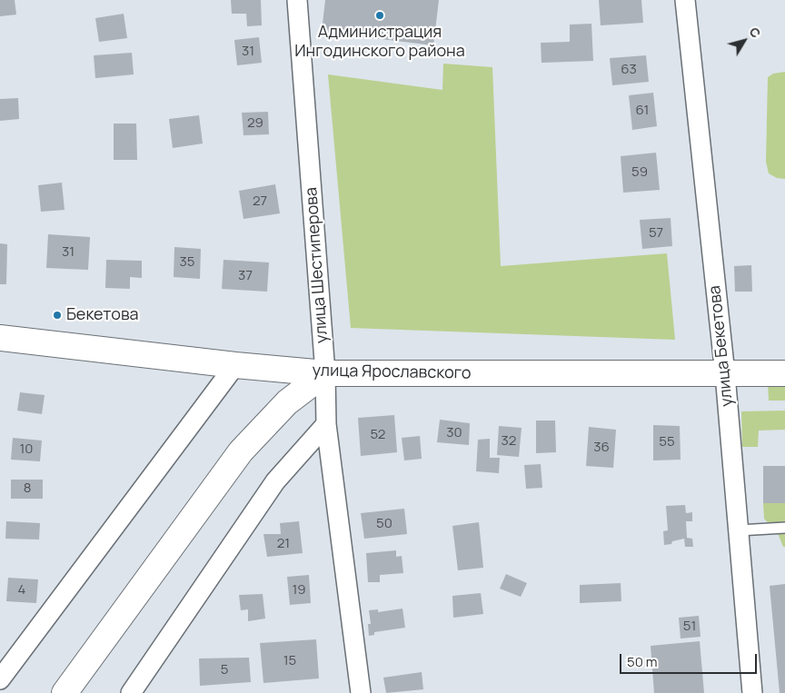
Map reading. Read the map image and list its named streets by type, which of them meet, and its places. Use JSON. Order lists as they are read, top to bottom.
{
  "streets": {
    "main road": ["улица Ярославского"],
    "street": ["улица Шестиперова", "улица Бекетова"]
  },
  "crossings": [
    ["улица Шестиперова", "улица Ярославского"],
    ["улица Бекетова", "улица Ярославского"]
  ],
  "places": ["Администрация Ингодинского района", "Бекетова"],
  "house_numbers": [
    "31",
    "63",
    "61",
    "29",
    "59",
    "27",
    "57",
    "31",
    "35",
    "37",
    "30",
    "52",
    "32",
    "55",
    "36",
    "10",
    "8",
    "50",
    "21",
    "4",
    "19",
    "51",
    "15",
    "5"
  ],
  "scale_bar": "50 m",
  "north": "top right"
}
